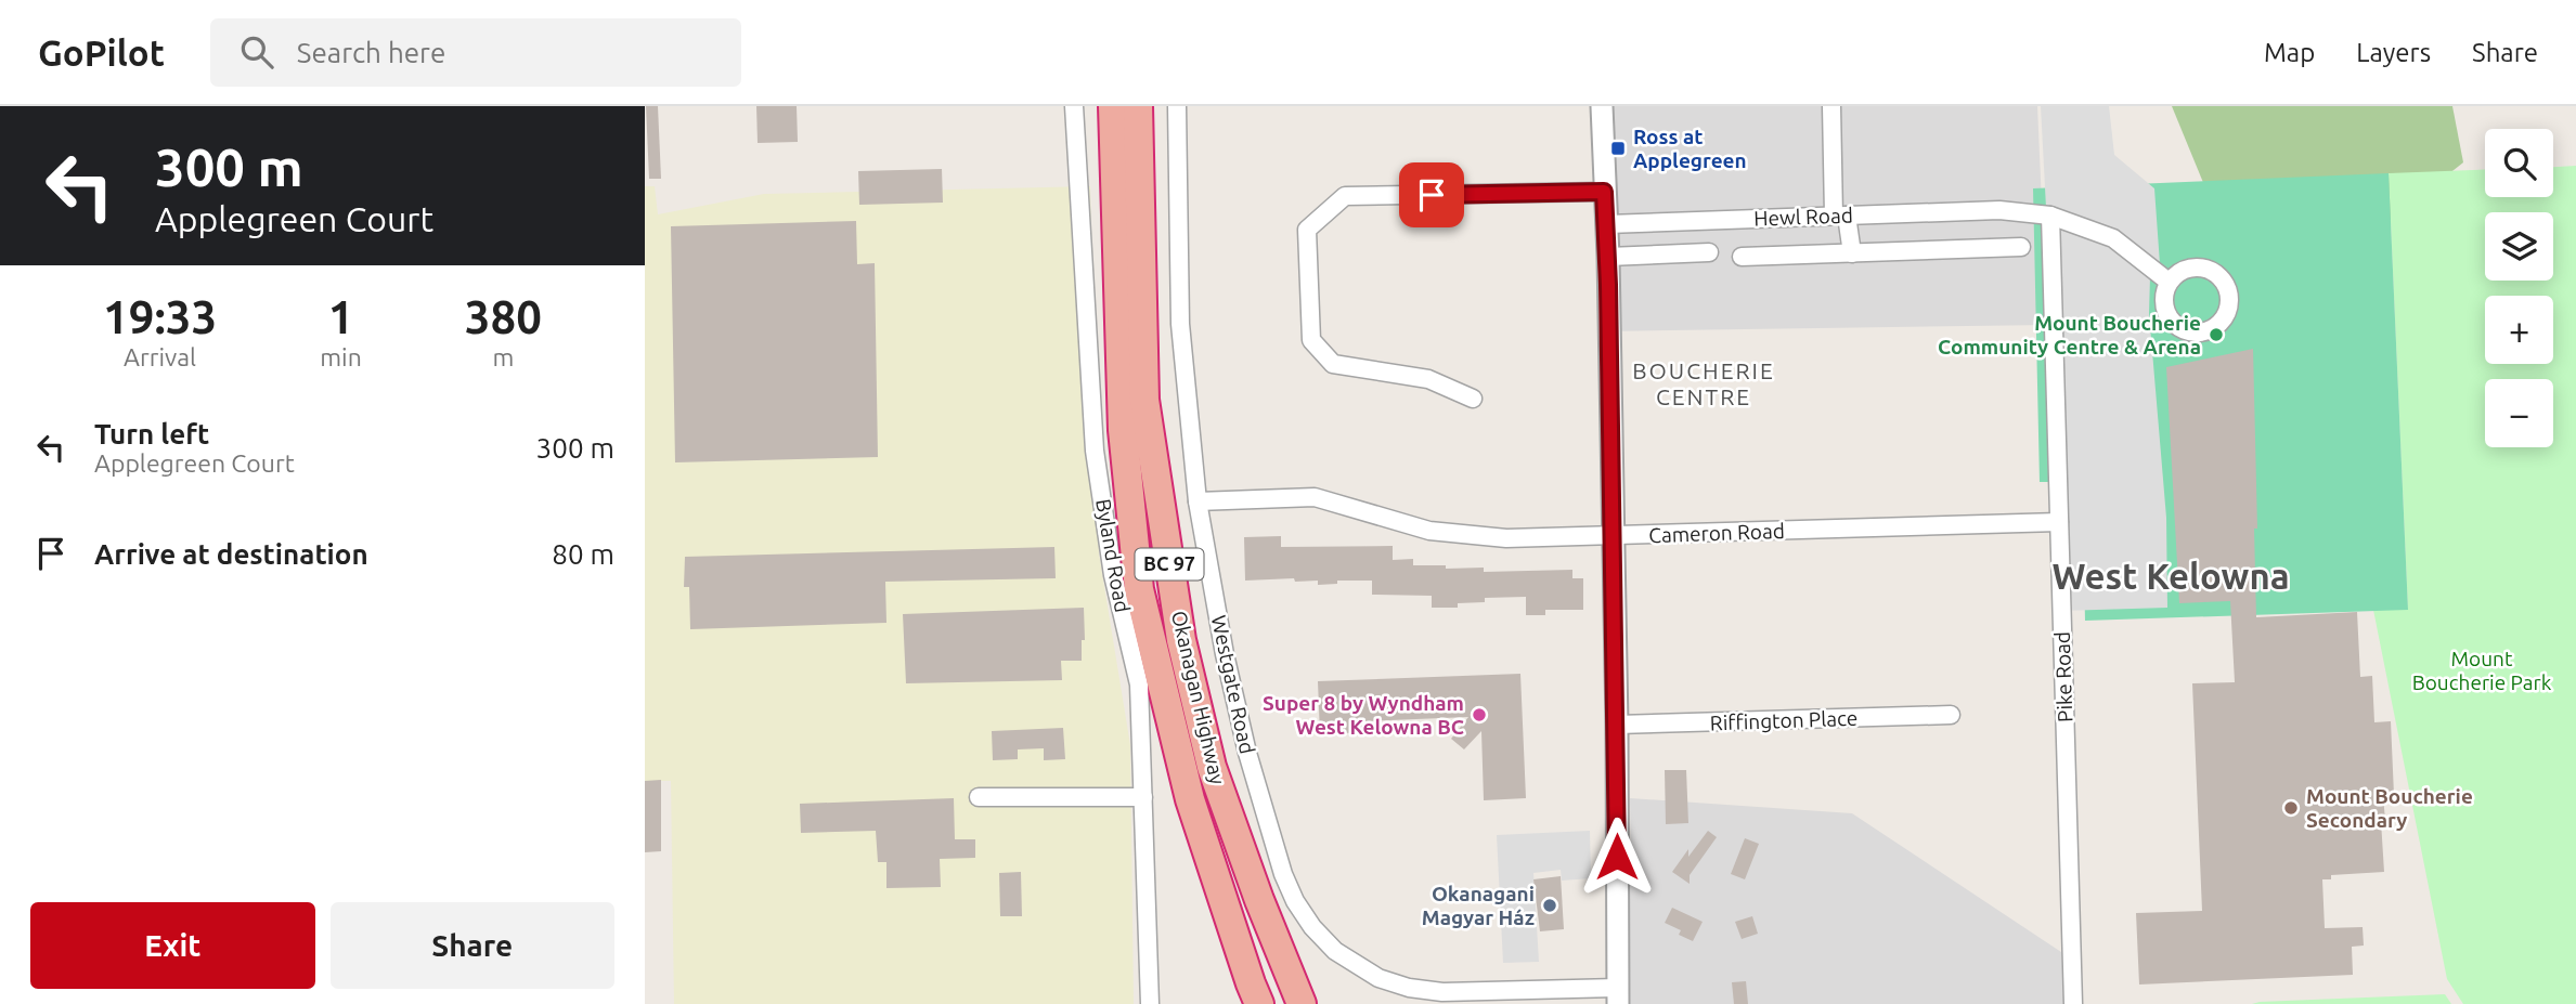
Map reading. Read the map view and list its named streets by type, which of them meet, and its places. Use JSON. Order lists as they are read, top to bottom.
{
  "streets": {
    "highway": ["BC 97", "Okanagan Highway"],
    "street": [
      "Hewl Road",
      "Cameron Road",
      "Byland Road",
      "Pike Road",
      "Westgate Road",
      "Riffington Place"
    ]
  },
  "crossings": [
    ["Hewl Road", "Pike Road"],
    ["Cameron Road", "Pike Road"],
    ["Cameron Road", "Westgate Road"]
  ],
  "districts": ["BOUCHERIE CENTRE", "West Kelowna"],
  "parks": ["Mount Boucherie Park"],
  "places": {
    "transit": ["Ross at Applegreen"],
    "other": [
      "Mount Boucherie Community Centre & Arena",
      "Super 8 by Wyndham West Kelowna BC",
      "Mount Boucherie Secondary",
      "Okanagani Magyar Ház"
    ]
  },
  "page": {
    "header": "GoPilot",
    "search": "Search here",
    "nav": ["Map", "Layers", "Share"],
    "turn": ["300 m", "Applegreen Court"],
    "map_buttons": ["+", "−"],
    "eta": [
      "19:33",
      "Arrival",
      "1",
      "min",
      "380",
      "m"
    ],
    "list": [
      {
        "name": "Turn left",
        "note": "Applegreen Court",
        "value": "300 m"
      },
      {
        "name": "Arrive at destination",
        "value": "80 m"
      }
    ],
    "buttons": ["Exit", "Share"]
  }
}
